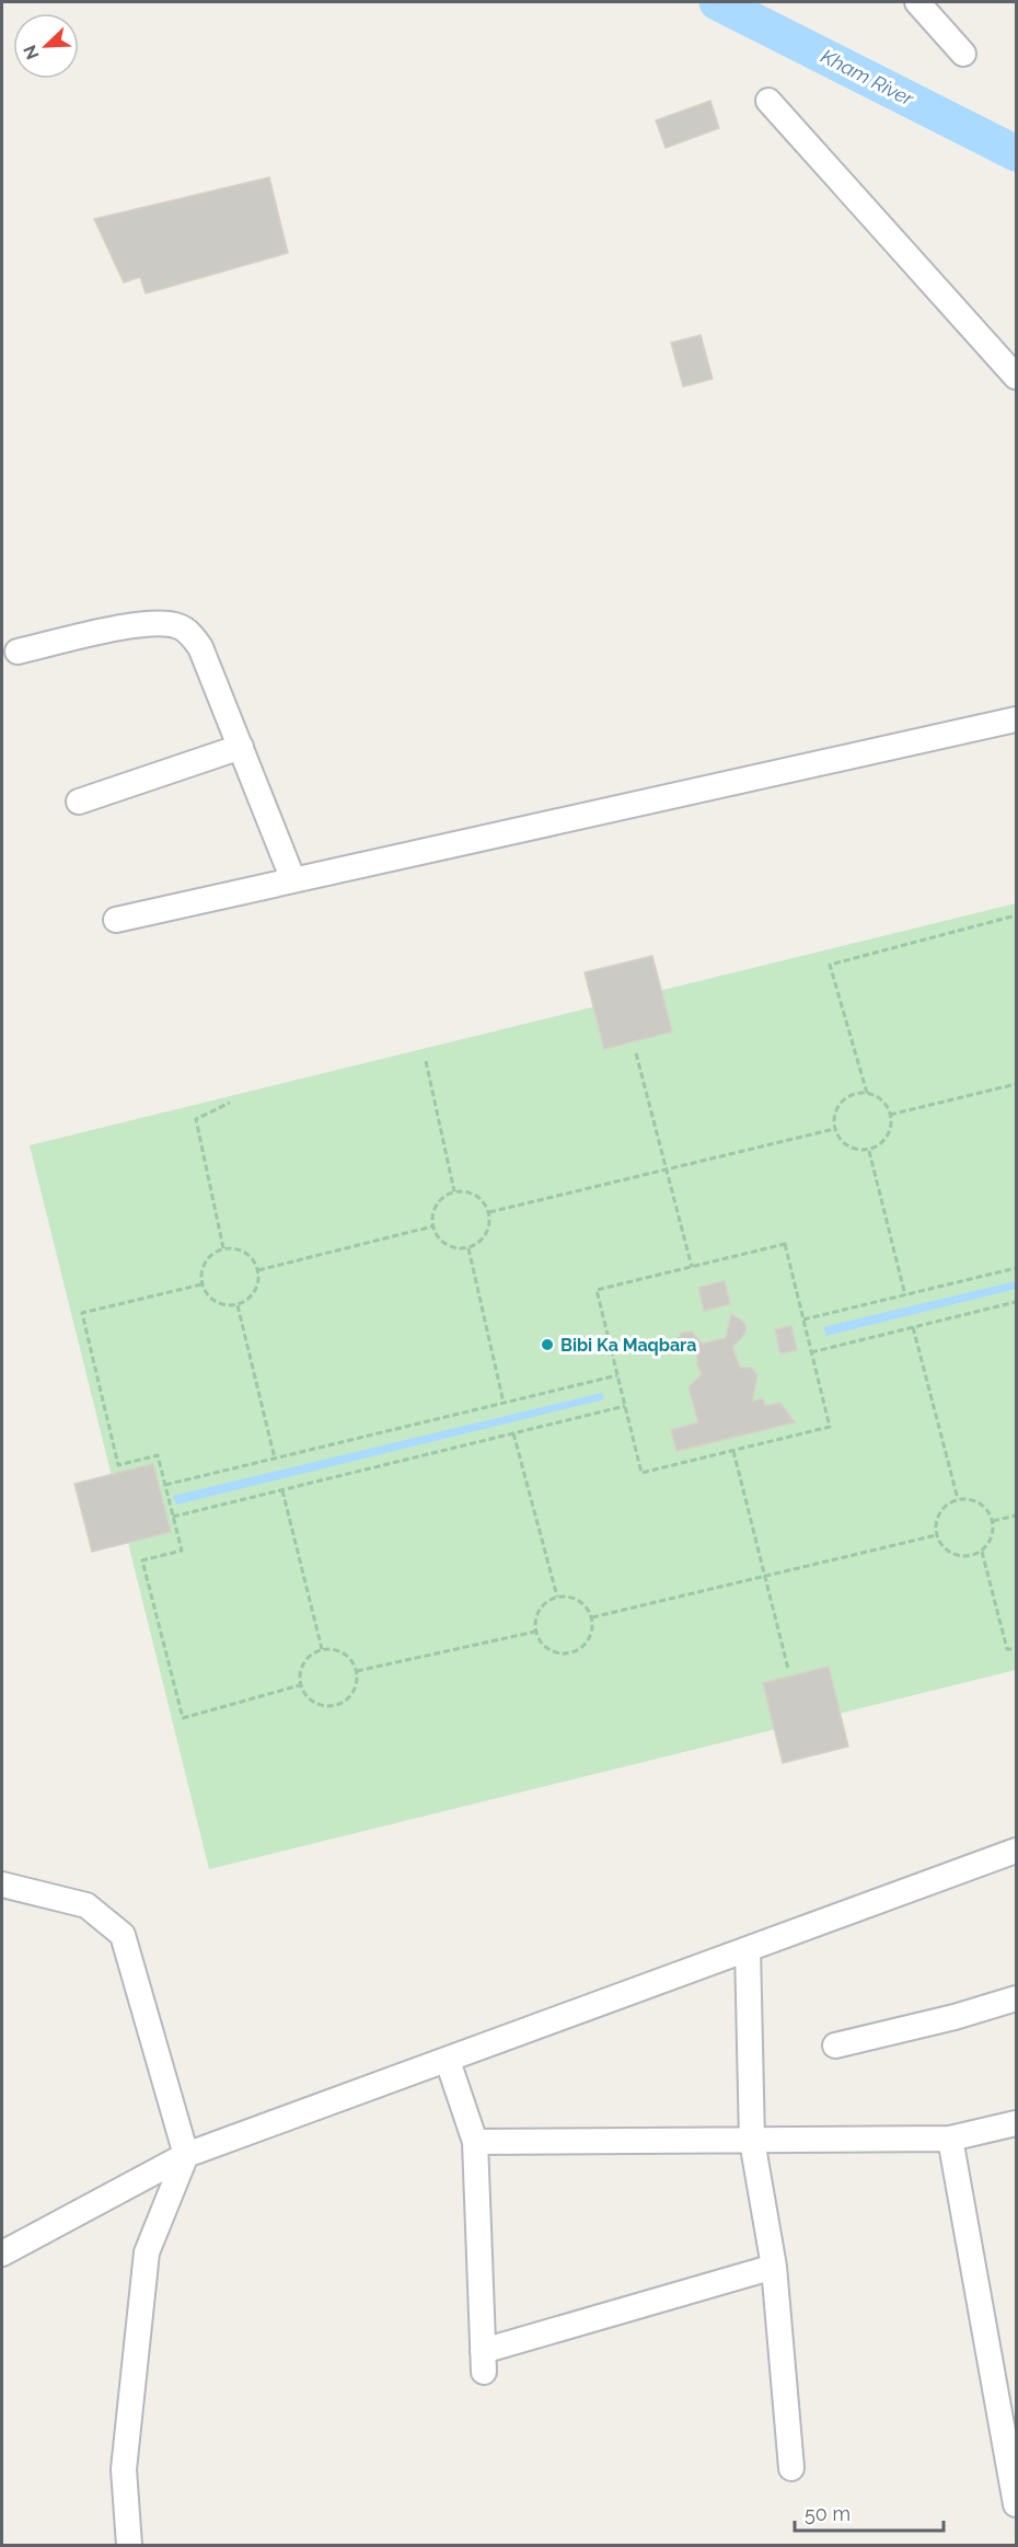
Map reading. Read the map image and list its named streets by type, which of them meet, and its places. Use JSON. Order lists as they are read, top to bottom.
{
  "water": ["Kham River"],
  "places": ["Bibi Ka Maqbara"],
  "scale_bar": "50 m",
  "north": "bottom left"
}
